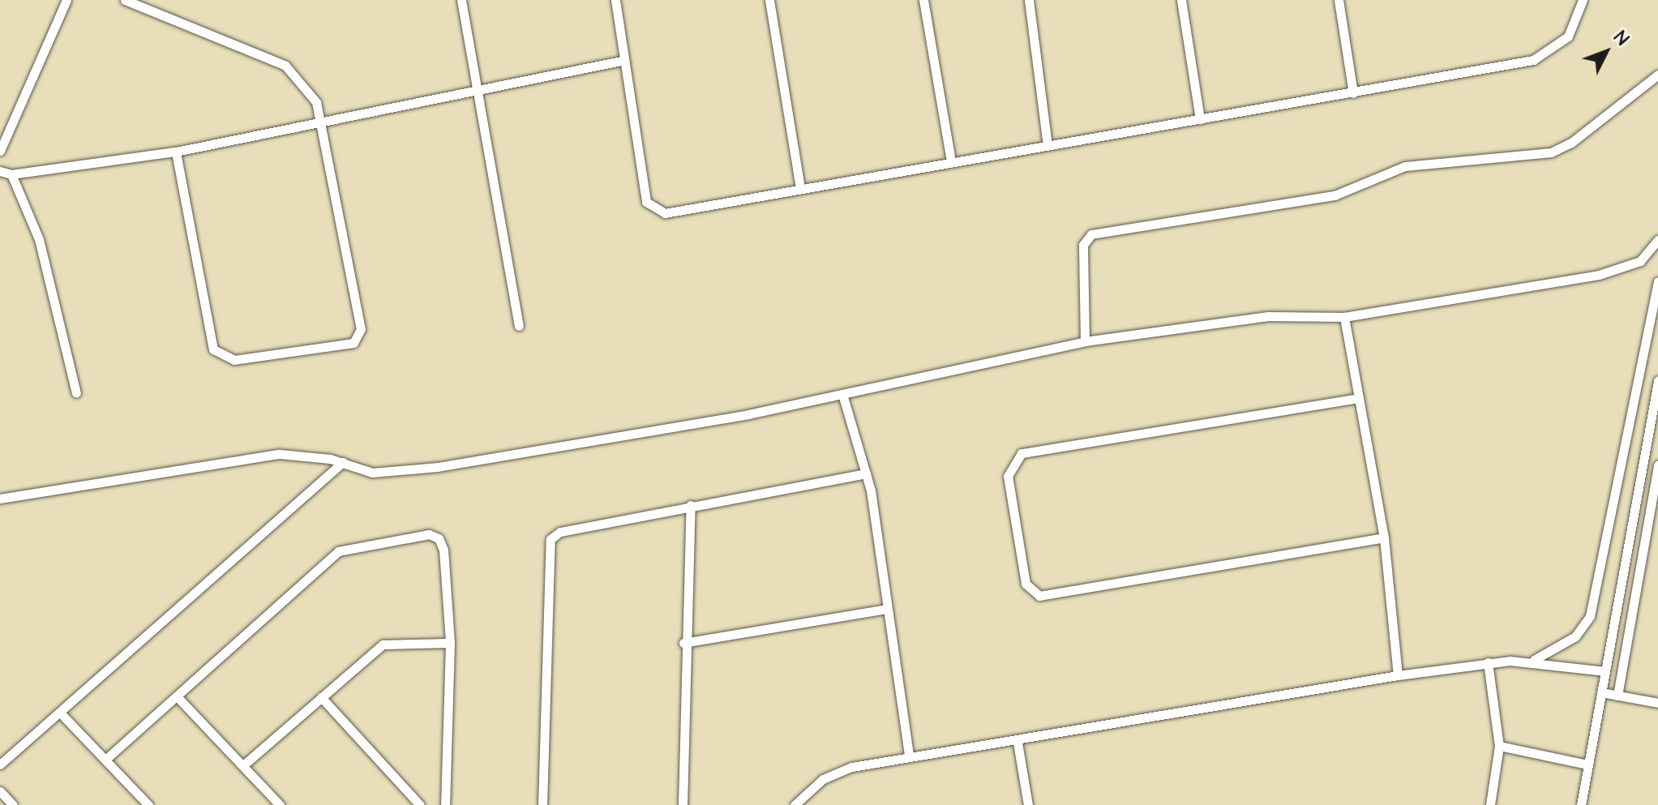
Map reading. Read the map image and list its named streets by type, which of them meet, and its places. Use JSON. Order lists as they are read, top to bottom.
{
  "north": "top right"
}
